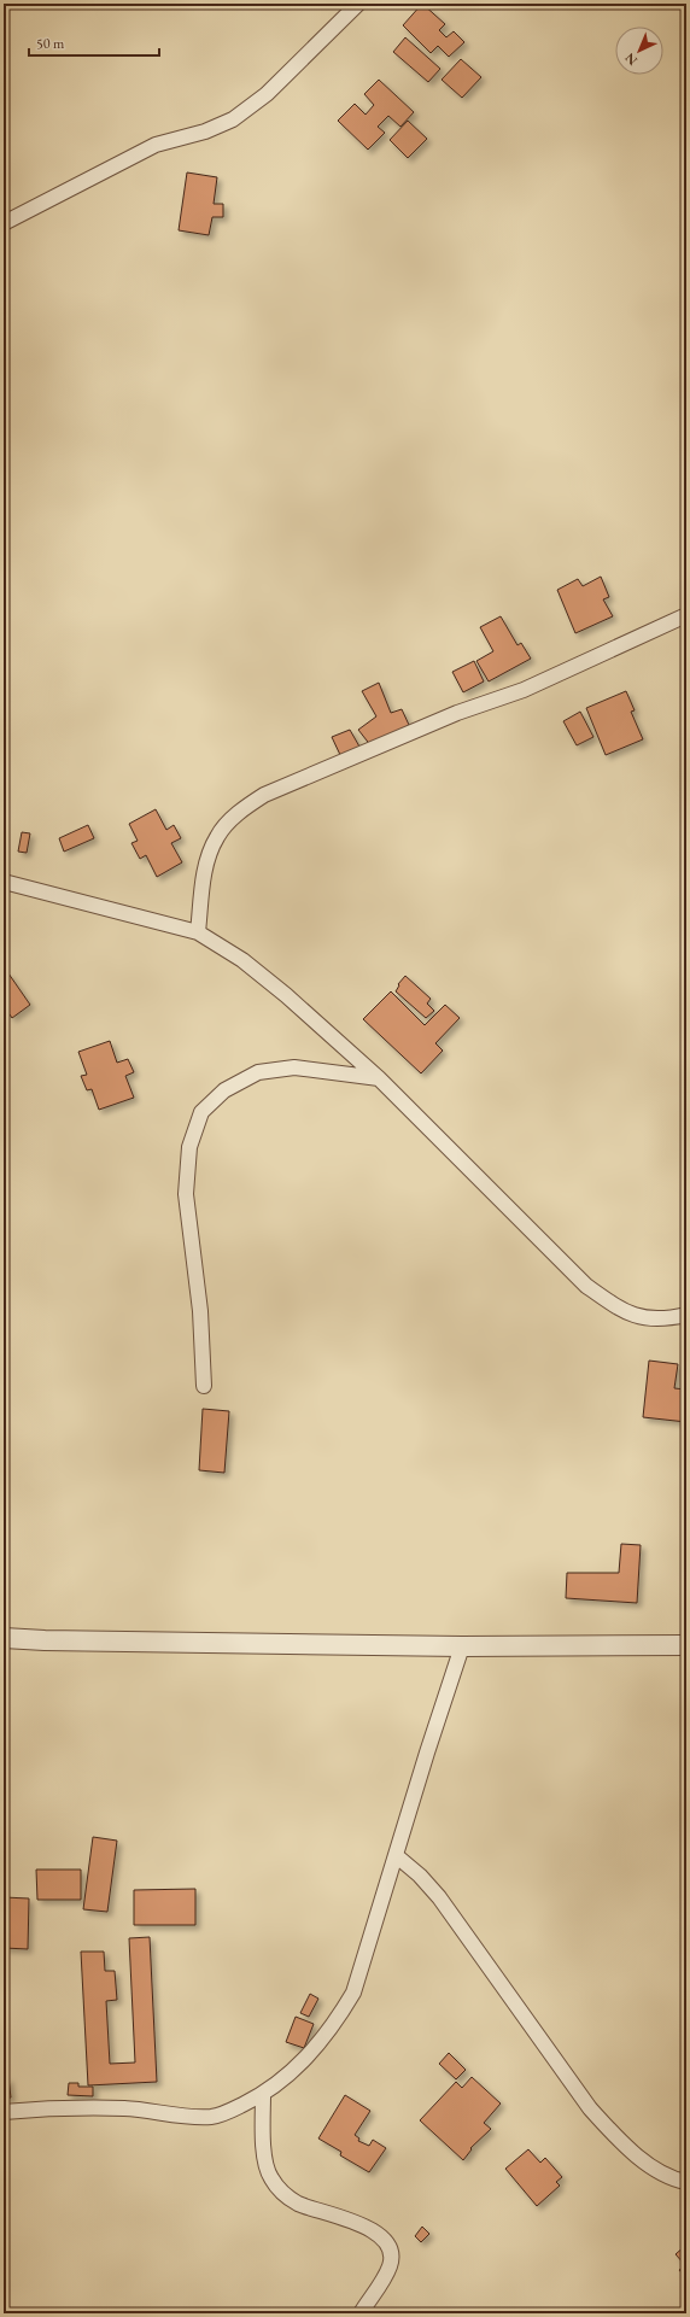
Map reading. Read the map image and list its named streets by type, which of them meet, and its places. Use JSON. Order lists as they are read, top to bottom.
{
  "scale_bar": "50 m",
  "north": "bottom left"
}
